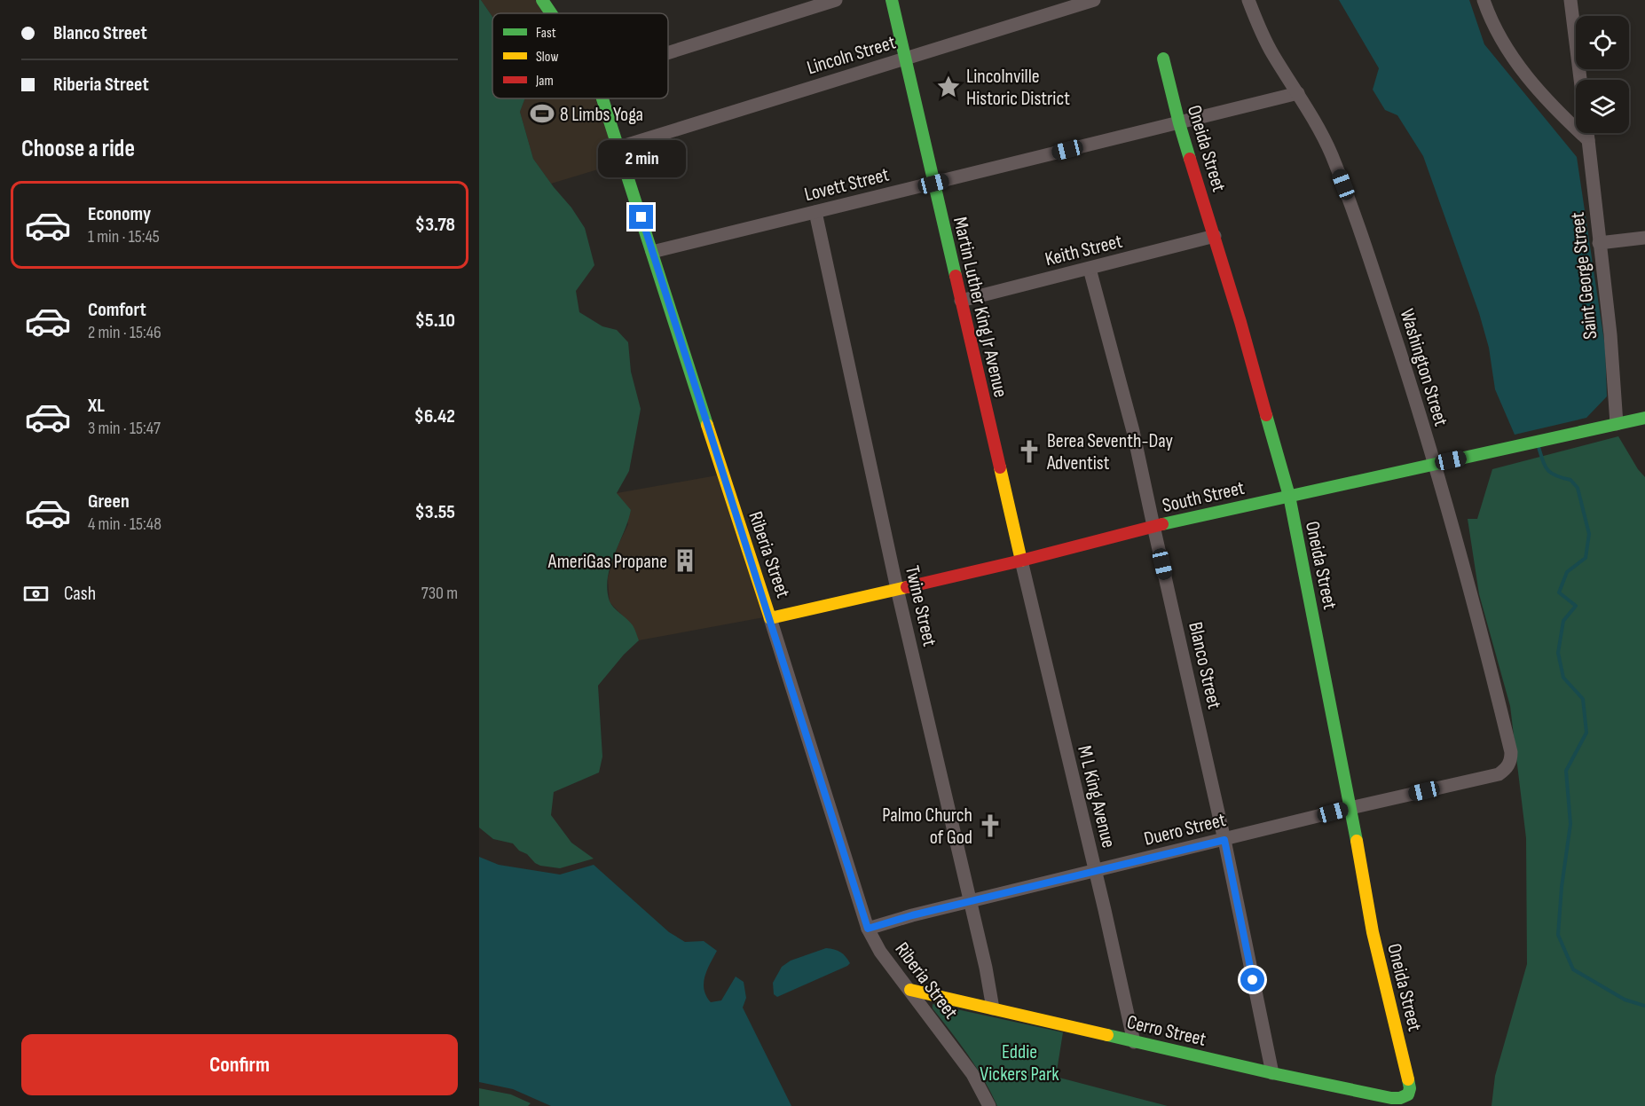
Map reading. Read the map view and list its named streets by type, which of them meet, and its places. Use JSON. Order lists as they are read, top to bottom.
{
  "streets": {
    "street": [
      "Lincoln Street",
      "Oneida Street",
      "Lovett Street",
      "Keith Street",
      "Saint George Street",
      "Martin Luther King Jr Avenue",
      "Washington Street",
      "South Street",
      "Riberia Street",
      "Twine Street",
      "Blanco Street",
      "M L King Avenue",
      "Duero Street",
      "Cerro Street"
    ]
  },
  "crossings": [
    ["Lincoln Street", "Martin Luther King Jr Avenue"],
    ["Lincoln Street", "Riberia Street"],
    ["Oneida Street", "Lovett Street"],
    ["Oneida Street", "Keith Street"],
    ["Oneida Street", "South Street"],
    ["Oneida Street", "Duero Street"],
    ["Oneida Street", "Cerro Street"],
    ["Lovett Street", "Martin Luther King Jr Avenue"],
    ["Lovett Street", "Washington Street"],
    ["Lovett Street", "Riberia Street"],
    ["Lovett Street", "Twine Street"],
    ["Keith Street", "Martin Luther King Jr Avenue"],
    ["Keith Street", "Blanco Street"],
    ["Saint George Street", "South Street"],
    ["Martin Luther King Jr Avenue", "South Street"],
    ["Martin Luther King Jr Avenue", "M L King Avenue"],
    ["Washington Street", "South Street"],
    ["Washington Street", "Duero Street"],
    ["South Street", "Riberia Street"],
    ["South Street", "Twine Street"],
    ["South Street", "Blanco Street"],
    ["South Street", "M L King Avenue"],
    ["Riberia Street", "Duero Street"],
    ["Riberia Street", "Cerro Street"],
    ["Twine Street", "Duero Street"],
    ["Twine Street", "Cerro Street"],
    ["Blanco Street", "Duero Street"],
    ["Blanco Street", "Cerro Street"],
    ["M L King Avenue", "Duero Street"],
    ["M L King Avenue", "Cerro Street"]
  ],
  "parks": ["Eddie Vickers Park"],
  "places": {
    "place": ["Lincolnville Historic District"],
    "sports": ["8 Limbs Yoga"],
    "church": ["Berea Seventh-Day Adventist", "Palmo Church of God"],
    "building": ["AmeriGas Propane"]
  },
  "legend": ["Fast", "Slow", "Jam"],
  "page": {
    "banner": ["Blanco Street", "Riberia Street"],
    "heading": "Choose a ride",
    "bubble": "2 min",
    "list": [
      {
        "name": "Economy",
        "note": "1 min · 15:45",
        "value": "$3.78"
      },
      {
        "name": "Comfort",
        "note": "2 min · 15:46",
        "value": "$5.10"
      },
      {
        "name": "XL",
        "note": "3 min · 15:47",
        "value": "$6.42"
      },
      {
        "name": "Green",
        "note": "4 min · 15:48",
        "value": "$3.55"
      }
    ],
    "pay": ["Cash", "730 m"],
    "buttons": "Confirm"
  }
}
